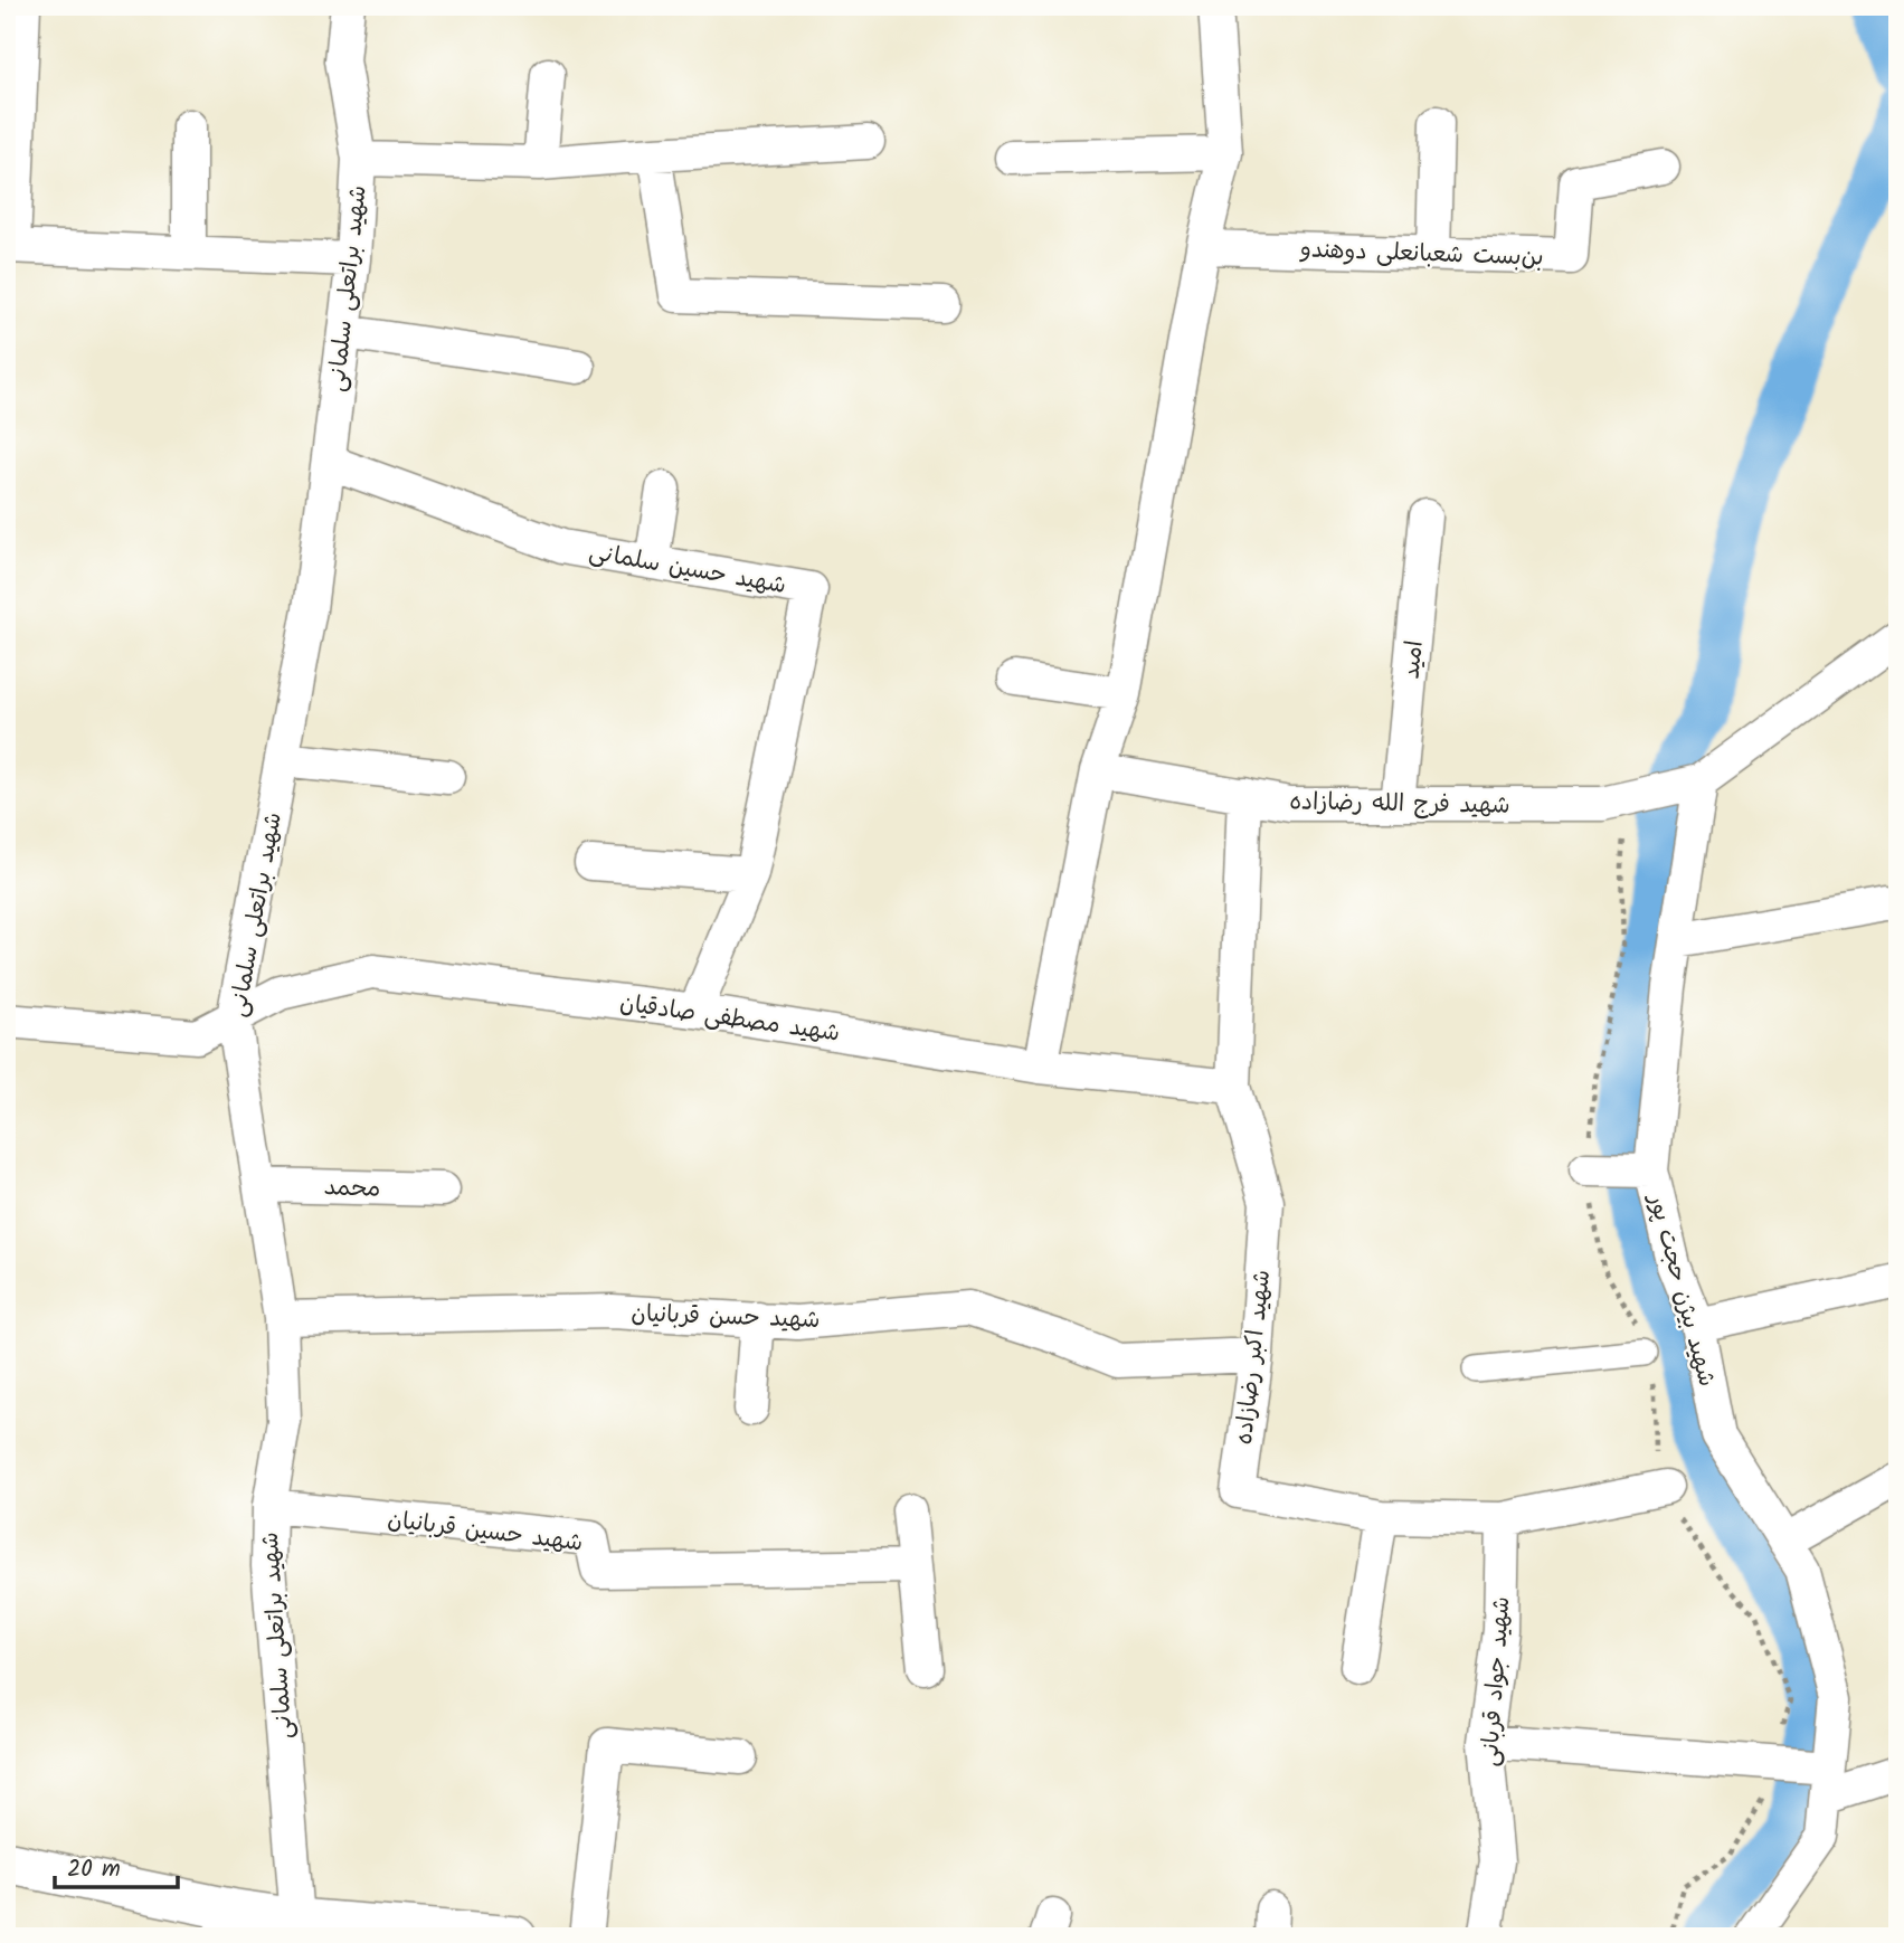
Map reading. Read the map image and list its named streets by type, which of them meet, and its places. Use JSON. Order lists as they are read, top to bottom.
{
  "streets": {
    "street": [
      "بن‌بست شعبانعلی دوهندو",
      "شهید براتعلی سلمانی",
      "شهید حسین سلمانی",
      "امید",
      "شهید فرج الله رضازاده",
      "شهید مصطفی صادقیان",
      "محمد",
      "شهید بیژن حجت پور",
      "شهید حسن قربانیان",
      "شهید اکبر رضازاده",
      "شهید حسین قربانیان",
      "شهید جواد قربانی"
    ]
  },
  "crossings": [
    ["شهید براتعلی سلمانی", "شهید حسین سلمانی"],
    ["شهید براتعلی سلمانی", "شهید مصطفی صادقیان"],
    ["شهید براتعلی سلمانی", "محمد"],
    ["شهید براتعلی سلمانی", "شهید حسن قربانیان"],
    ["شهید براتعلی سلمانی", "شهید حسین قربانیان"],
    ["شهید حسین سلمانی", "شهید مصطفی صادقیان"],
    ["امید", "شهید فرج الله رضازاده"],
    ["شهید فرج الله رضازاده", "شهید بیژن حجت پور"],
    ["شهید فرج الله رضازاده", "شهید اکبر رضازاده"],
    ["شهید مصطفی صادقیان", "شهید اکبر رضازاده"],
    ["شهید حسن قربانیان", "شهید اکبر رضازاده"],
    ["شهید اکبر رضازاده", "شهید جواد قربانی"]
  ],
  "scale_bar": "20 m"
}
